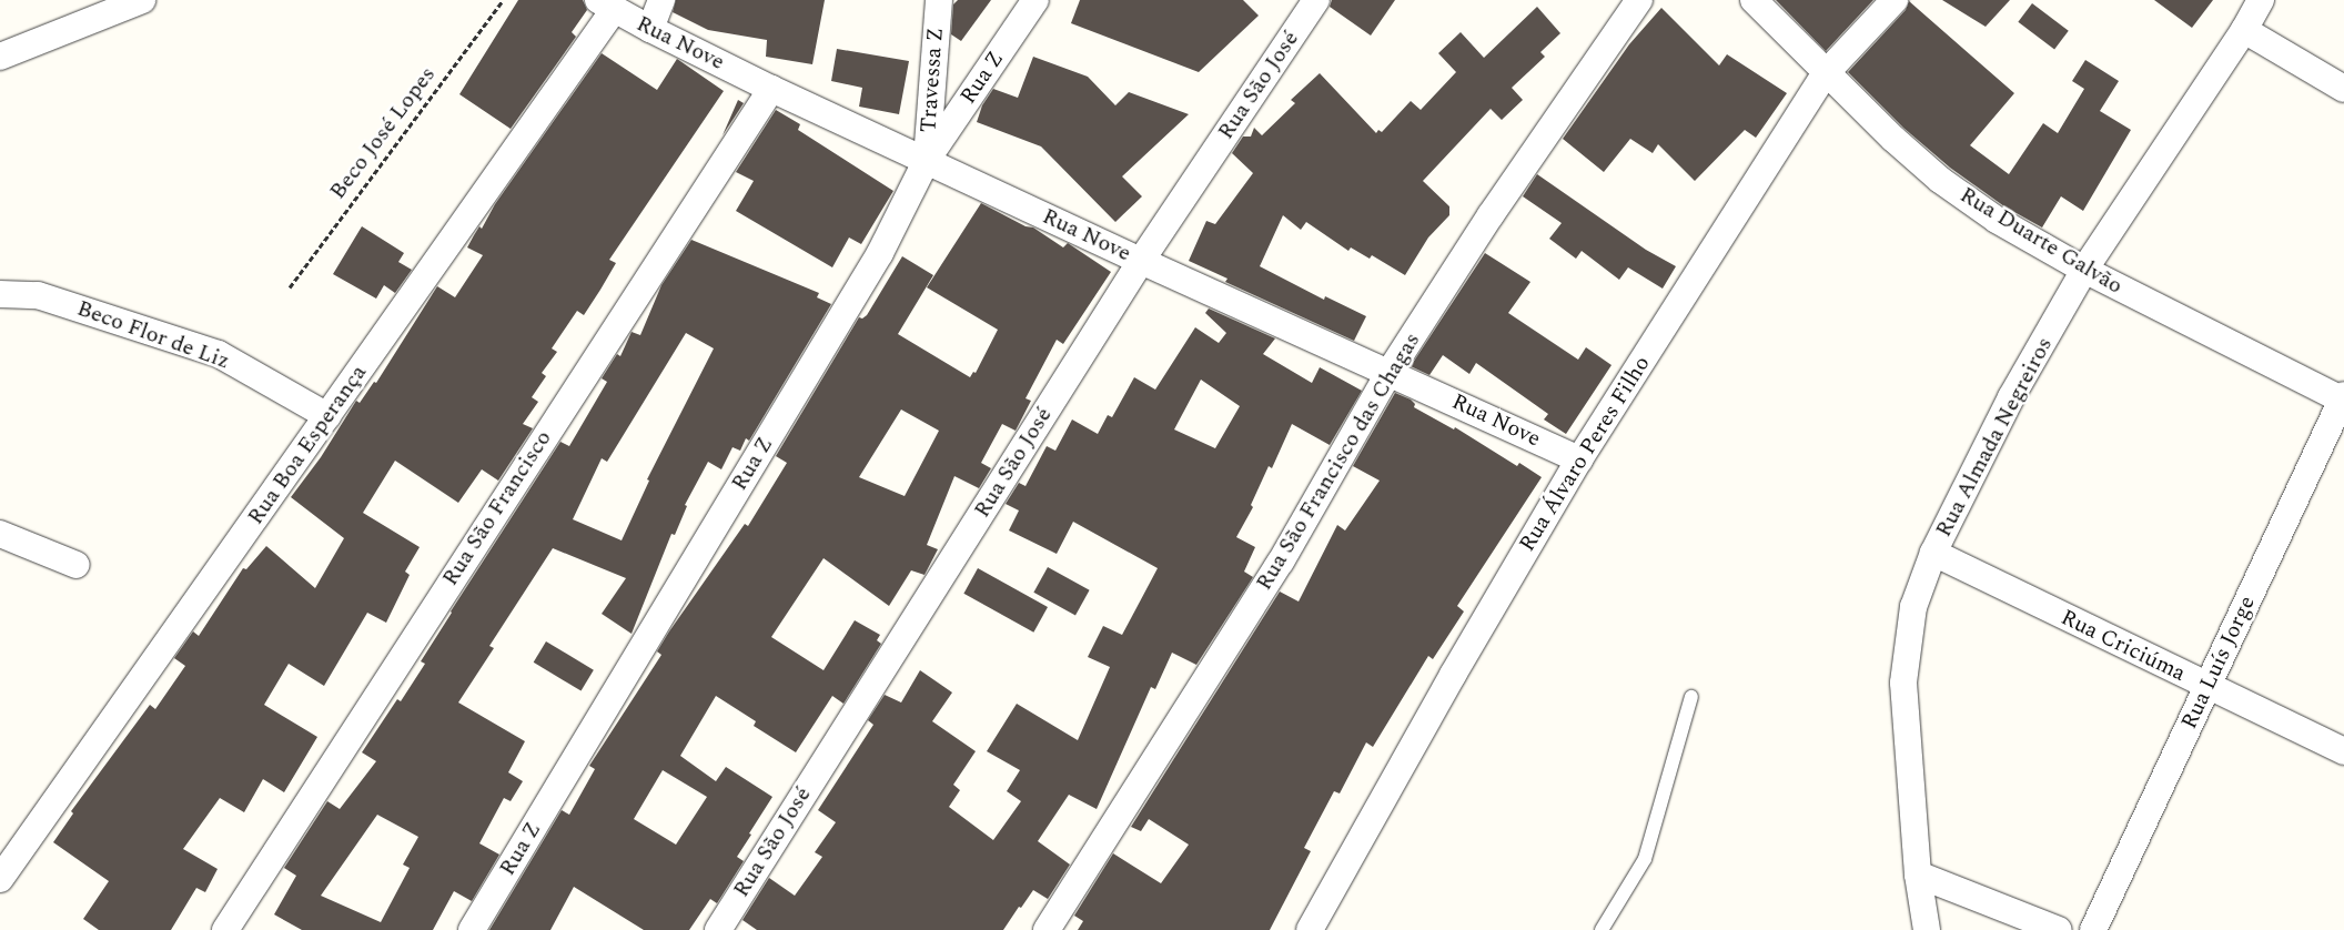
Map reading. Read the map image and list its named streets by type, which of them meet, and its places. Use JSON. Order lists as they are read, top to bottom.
{
  "streets": {
    "street": [
      "Rua Nove",
      "Rua Z",
      "Travessa Z",
      "Rua São José",
      "Rua Duarte Galvão",
      "Beco Flor de Liz",
      "Rua Almada Negreiros",
      "Rua Boa Esperança",
      "Rua Álvaro Peres Filho",
      "Rua São Francisco das Chagas",
      "Rua São Francisco",
      "Rua Criciúma",
      "Rua Luís Jorge"
    ],
    "path": ["Beco José Lopes"]
  },
  "crossings": [
    ["Rua Nove", "Rua Z"],
    ["Rua Nove", "Travessa Z"],
    ["Rua Nove", "Rua São José"],
    ["Rua Nove", "Rua Boa Esperança"],
    ["Rua Nove", "Rua Álvaro Peres Filho"],
    ["Rua Nove", "Rua São Francisco das Chagas"],
    ["Rua Nove", "Rua São Francisco"],
    ["Rua Z", "Travessa Z"],
    ["Rua Duarte Galvão", "Rua Almada Negreiros"],
    ["Rua Duarte Galvão", "Rua Álvaro Peres Filho"],
    ["Rua Duarte Galvão", "Rua Luís Jorge"],
    ["Beco Flor de Liz", "Rua Boa Esperança"],
    ["Rua Almada Negreiros", "Rua Criciúma"],
    ["Rua Criciúma", "Rua Luís Jorge"]
  ]
}
